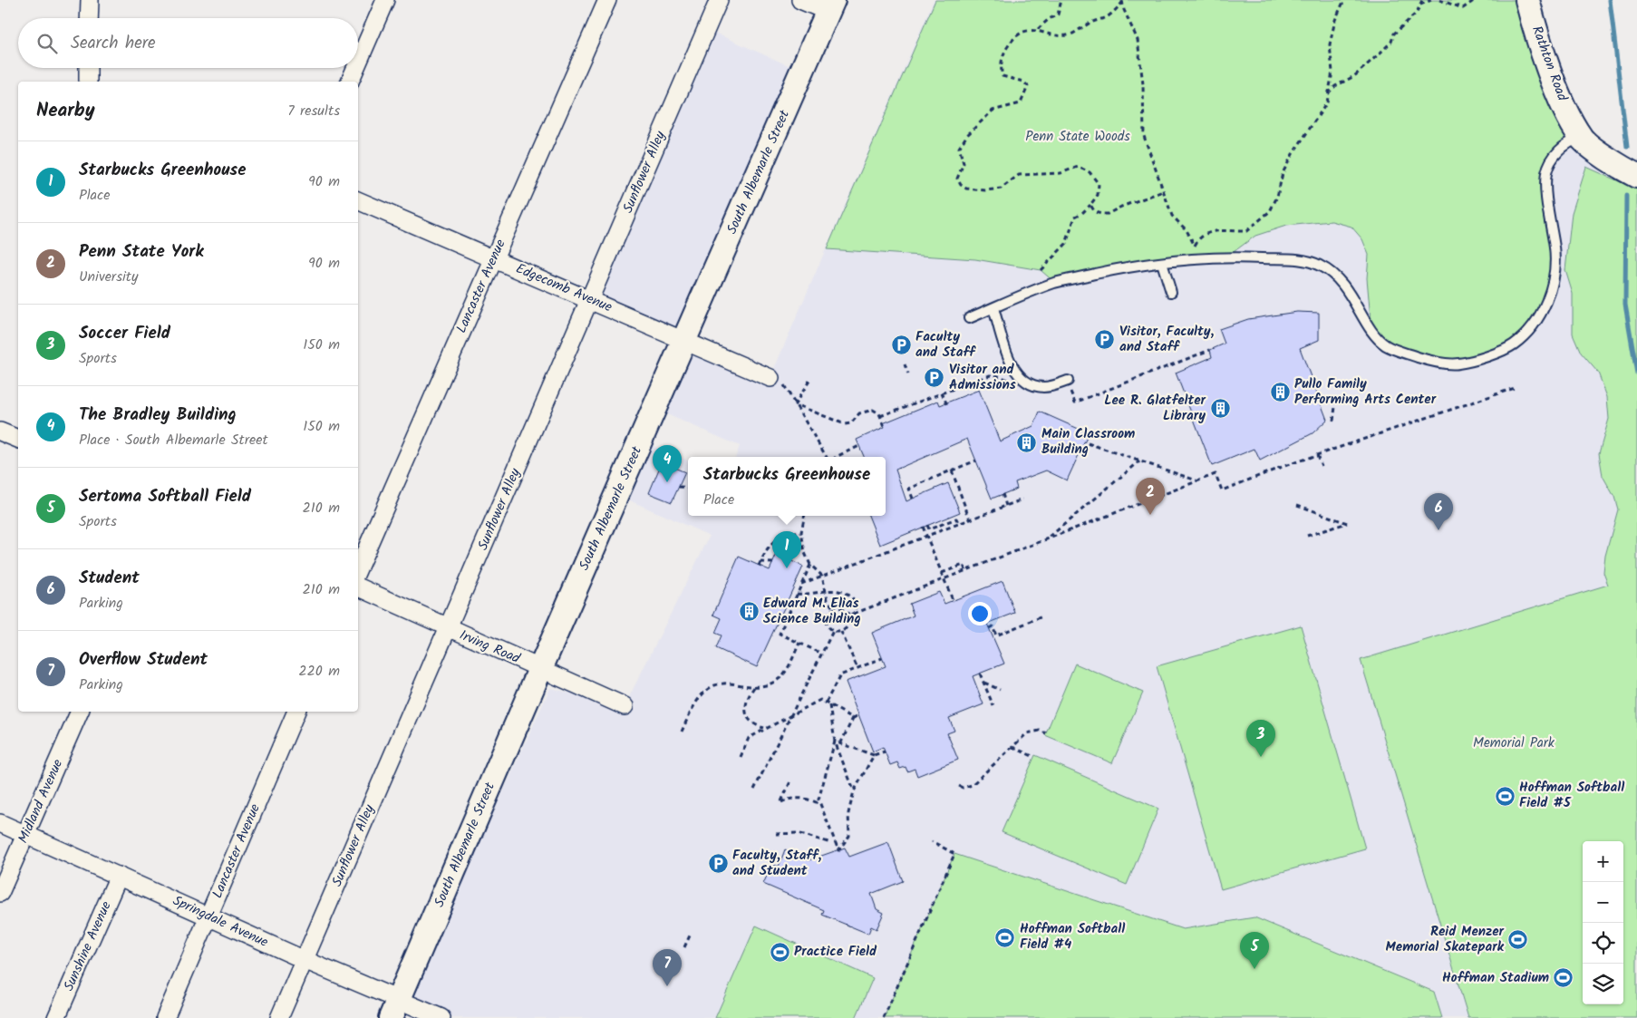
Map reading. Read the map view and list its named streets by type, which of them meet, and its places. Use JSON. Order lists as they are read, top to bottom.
{
  "streets": {
    "street": [
      "Rathton Road",
      "Sunflower Alley",
      "South Albemarle Street",
      "Lancaster Avenue",
      "Edgecomb Avenue",
      "Irving Road",
      "Midland Avenue",
      "Springdale Avenue",
      "Sunshine Avenue"
    ]
  },
  "crossings": [
    ["Sunflower Alley", "Edgecomb Avenue"],
    ["Sunflower Alley", "Irving Road"],
    ["Sunflower Alley", "Springdale Avenue"],
    ["South Albemarle Street", "Edgecomb Avenue"],
    ["South Albemarle Street", "Irving Road"],
    ["South Albemarle Street", "Springdale Avenue"],
    ["Lancaster Avenue", "Edgecomb Avenue"],
    ["Lancaster Avenue", "Springdale Avenue"],
    ["Midland Avenue", "Springdale Avenue"],
    ["Springdale Avenue", "Sunshine Avenue"]
  ],
  "parks": ["Penn State Woods", "Memorial Park"],
  "places": {
    "parking": [
      "Visitor, Faculty, and Staff",
      "Faculty and Staff",
      "Visitor and Admissions",
      "Faculty, Staff, and Student"
    ],
    "building": [
      "Pullo Family Performing Arts Center",
      "Lee R. Glatfelter Library",
      "Main Classroom Building",
      "Edward M. Elias Science Building"
    ],
    "sports": [
      "Hoffman Softball Field #5",
      "Hoffman Softball Field #4",
      "Reid Menzer Memorial Skatepark",
      "Practice Field",
      "Hoffman Stadium"
    ]
  },
  "page": {
    "search": "Search here",
    "heading": ["Nearby", "7 results"],
    "list": [
      {
        "mark": "1",
        "name": "Starbucks Greenhouse",
        "note": "Place",
        "value": "90 m"
      },
      {
        "mark": "2",
        "name": "Penn State York",
        "note": "University",
        "value": "90 m"
      },
      {
        "mark": "3",
        "name": "Soccer Field",
        "note": "Sports",
        "value": "150 m"
      },
      {
        "mark": "4",
        "name": "The Bradley Building",
        "note": "Place · South Albemarle Street",
        "value": "150 m"
      },
      {
        "mark": "5",
        "name": "Sertoma Softball Field",
        "note": "Sports",
        "value": "210 m"
      },
      {
        "mark": "6",
        "name": "Student",
        "note": "Parking",
        "value": "210 m"
      },
      {
        "mark": "7",
        "name": "Overflow Student",
        "note": "Parking",
        "value": "220 m"
      }
    ],
    "pins": [
      "4",
      "2",
      "6",
      "1",
      "3",
      "5",
      "7"
    ],
    "popup": ["Starbucks Greenhouse", "Place"],
    "map_buttons": ["+", "−"]
  }
}
